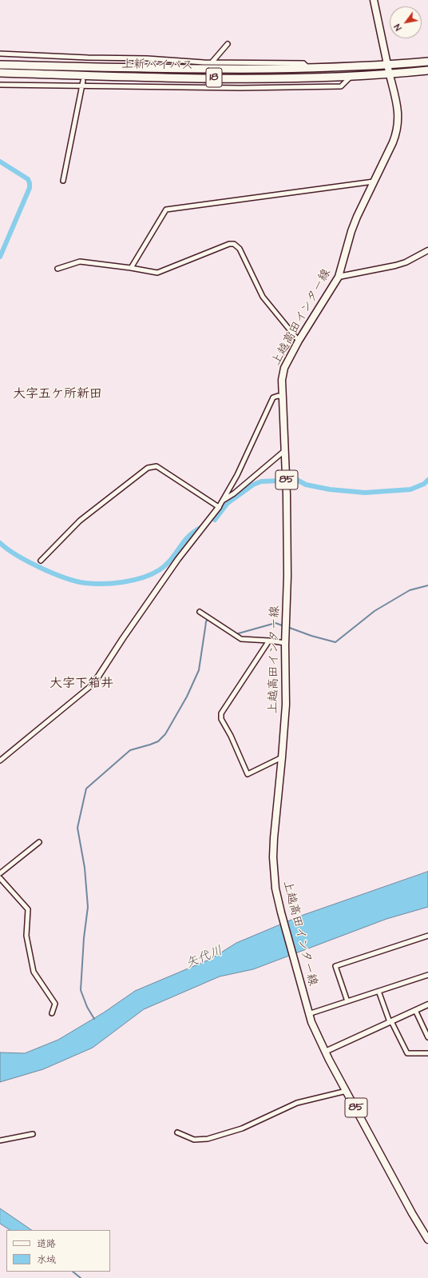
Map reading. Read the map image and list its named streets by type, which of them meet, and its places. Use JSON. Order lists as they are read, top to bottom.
{
  "streets": {
    "highway": ["上新バイパス", "18"],
    "main road": ["上越高田インター線", "85"]
  },
  "crossings": [
    ["上新バイパス", "上越高田インター線"]
  ],
  "districts": ["大字五ケ所新田", "大字下箱井"],
  "water": ["矢代川"],
  "legend": ["道路", "水域"],
  "north": "bottom left"
}
